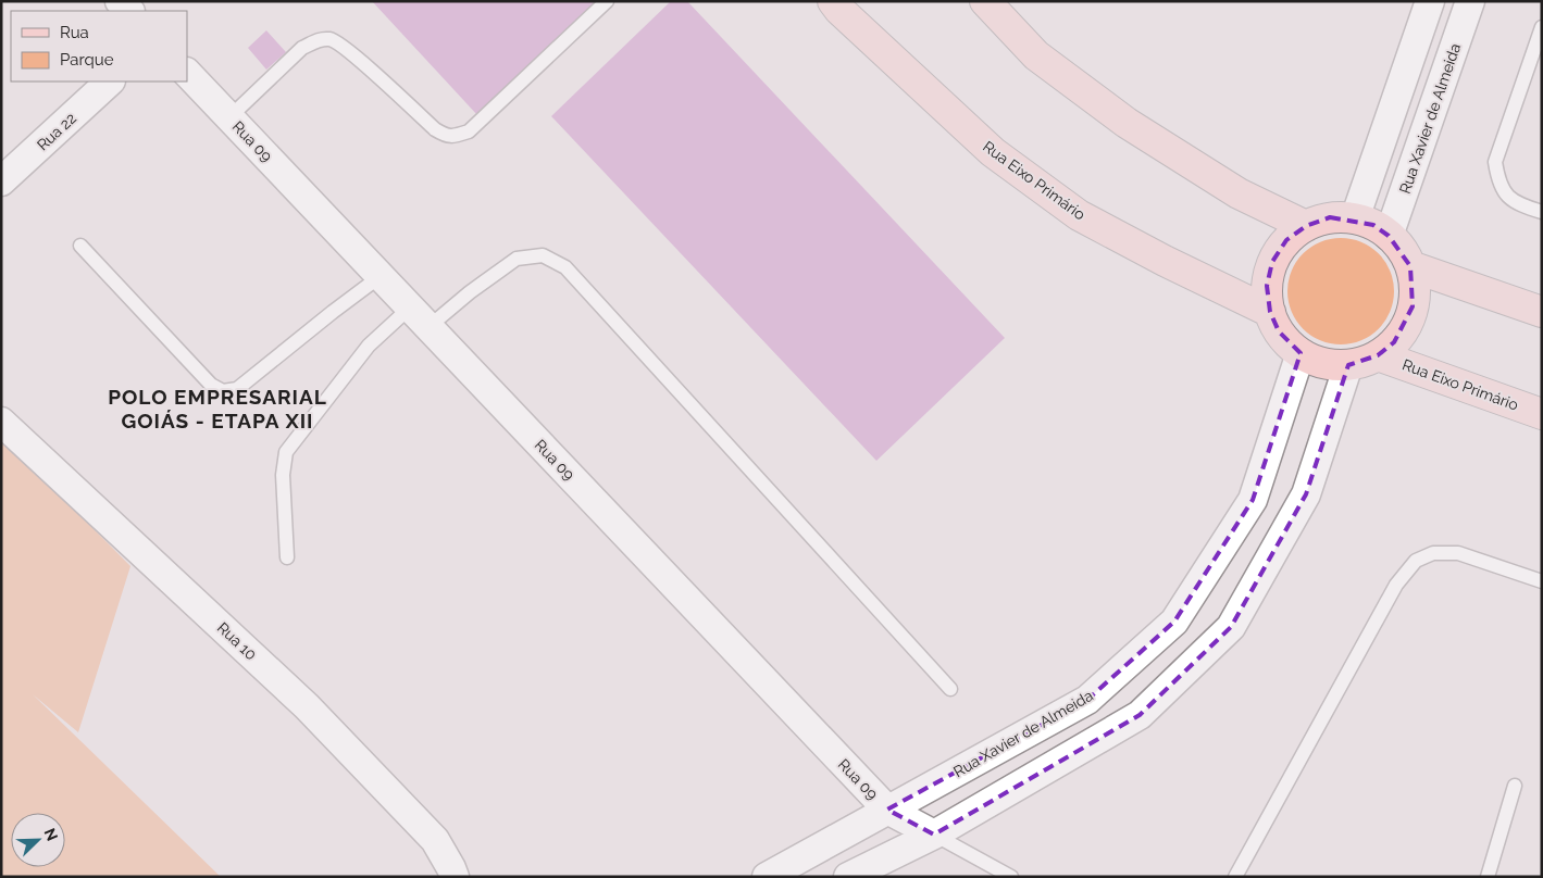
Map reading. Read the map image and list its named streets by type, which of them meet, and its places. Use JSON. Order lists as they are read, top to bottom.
{
  "streets": {
    "street": [
      "Rua Xavier de Almeida",
      "Rua 22",
      "Rua 09",
      "Rua Eixo Primário",
      "Rua 10"
    ]
  },
  "crossings": [
    ["Rua Xavier de Almeida", "Rua 09"],
    ["Rua Xavier de Almeida", "Rua Eixo Primário"]
  ],
  "districts": ["POLO EMPRESARIAL GOIÁS - ETAPA XII"],
  "legend": ["Rua", "Parque"],
  "north": "top right"
}
